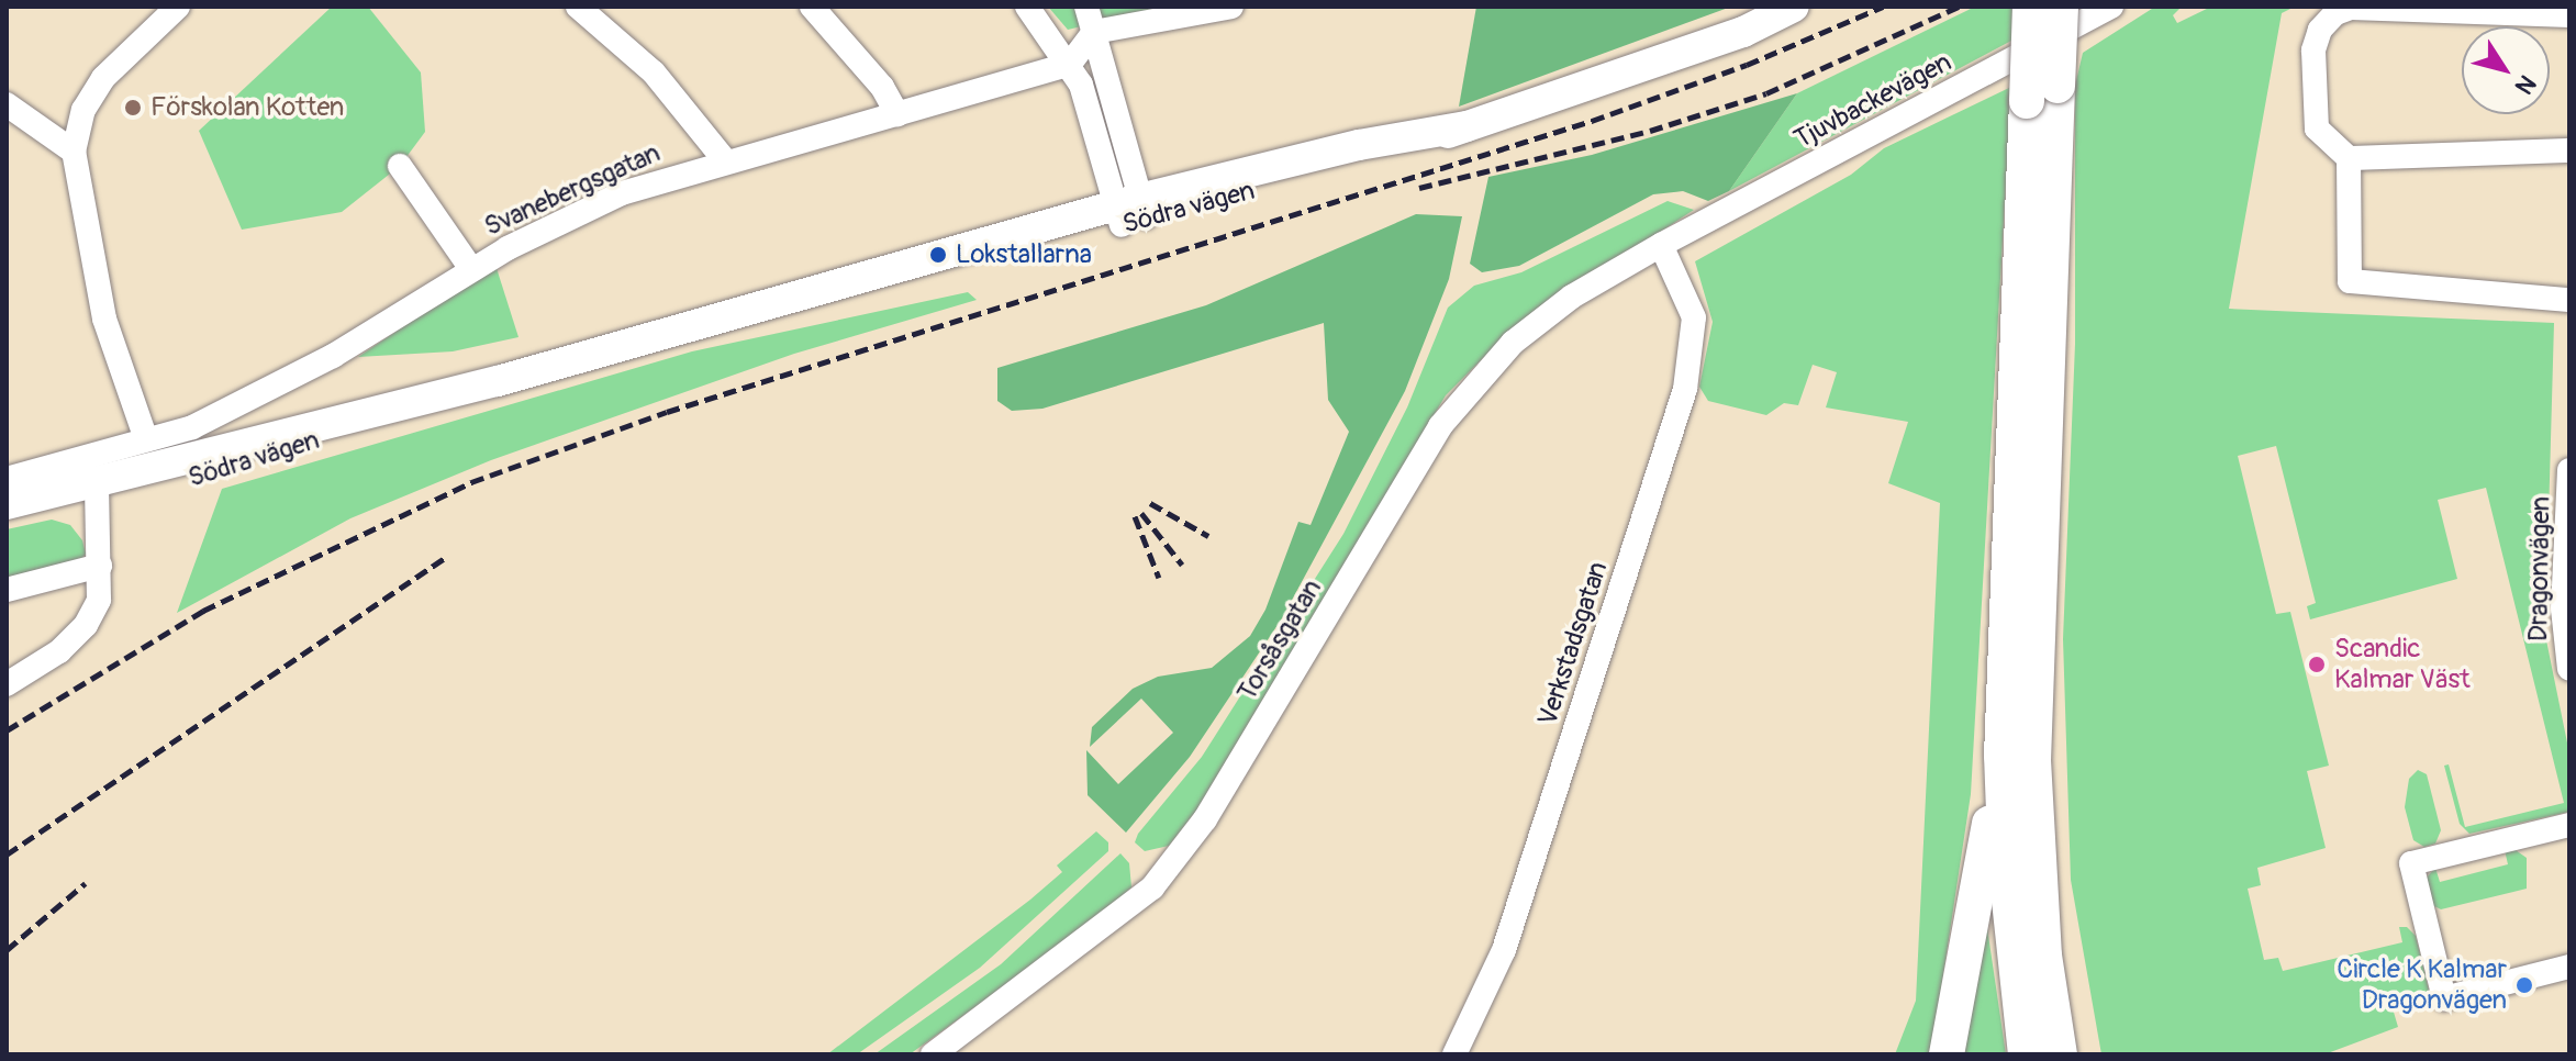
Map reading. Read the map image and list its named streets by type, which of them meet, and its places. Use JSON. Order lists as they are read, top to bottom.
{
  "streets": {
    "main road": ["Södra vägen"],
    "street": [
      "Tjuvbackevägen",
      "Svanebergsgatan",
      "Dragonvägen",
      "Torsåsgatan",
      "Verkstadsgatan"
    ]
  },
  "crossings": [
    ["Tjuvbackevägen", "Torsåsgatan"],
    ["Tjuvbackevägen", "Verkstadsgatan"],
    ["Torsåsgatan", "Verkstadsgatan"]
  ],
  "places": [
    "Förskolan Kotten",
    "Lokstallarna",
    "Scandic Kalmar Väst",
    "Circle K Kalmar Dragonvägen"
  ],
  "north": "bottom right"
}
